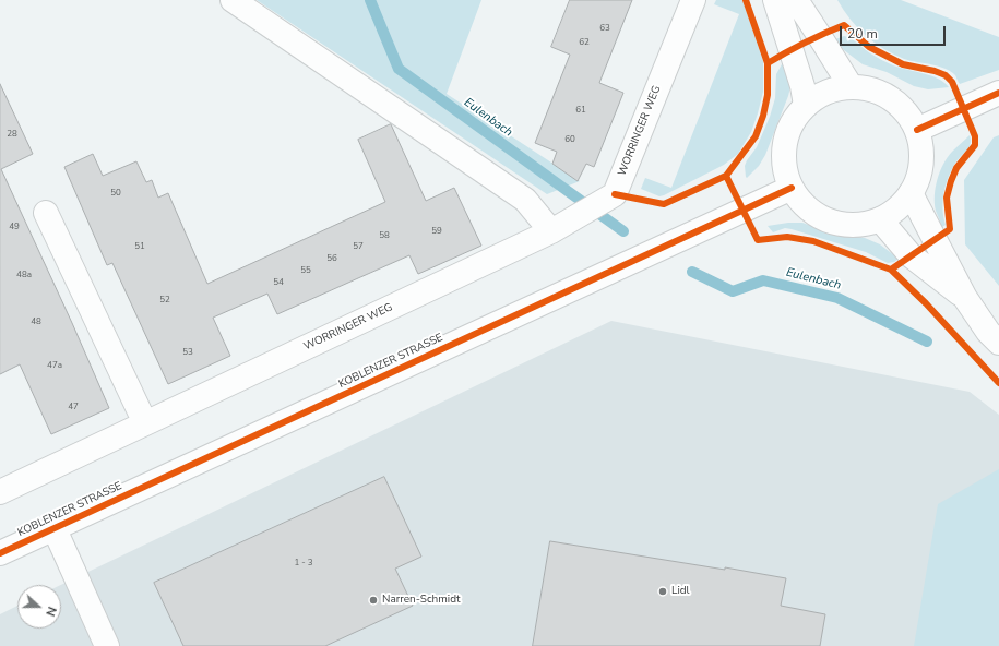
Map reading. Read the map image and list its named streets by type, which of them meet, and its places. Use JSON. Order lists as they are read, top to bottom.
{
  "streets": {
    "street": ["WORRINGER WEG", "KOBLENZER STRASSE"]
  },
  "water": ["Eulenbach"],
  "places": ["Lidl", "Narren-Schmidt"],
  "house_numbers": [
    "63",
    "62",
    "61",
    "28",
    "60",
    "50",
    "49",
    "59",
    "58",
    "51",
    "57",
    "56",
    "55",
    "48a",
    "54",
    "52",
    "48",
    "53",
    "47a",
    "47",
    "1 - 3"
  ],
  "scale_bar": "20 m",
  "north": "right"
}
